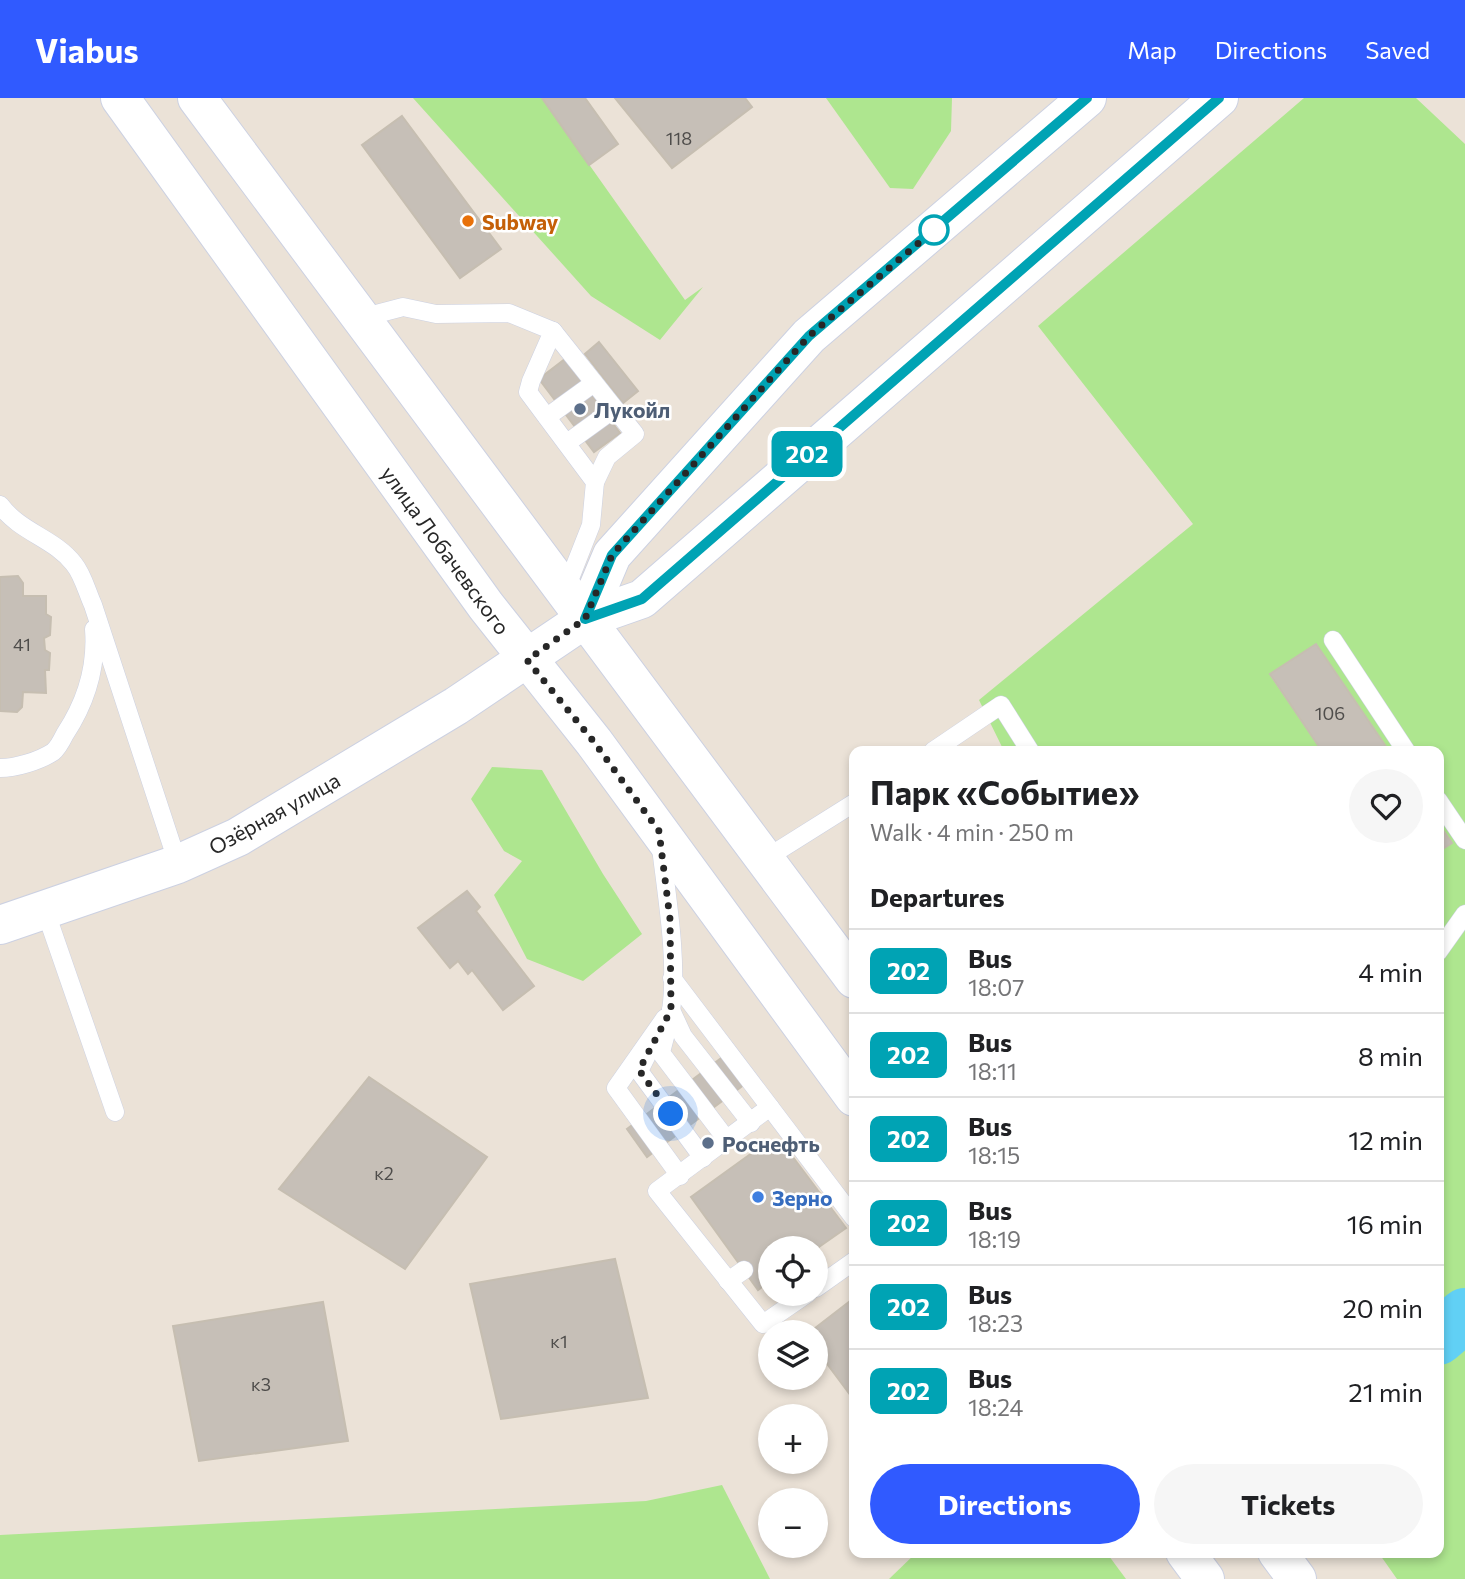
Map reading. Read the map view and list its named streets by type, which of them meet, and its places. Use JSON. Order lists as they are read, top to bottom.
{
  "streets": {
    "main road": ["улица Лобачевского", "Озёрная улица"]
  },
  "crossings": [
    ["улица Лобачевского", "Озёрная улица"]
  ],
  "places": [
    "Subway",
    "Лукойл",
    "Роснефть",
    "Зерно"
  ],
  "lines": ["bus line 202"],
  "house_numbers": [
    "118",
    "41",
    "106",
    "к2",
    "к1",
    "к3"
  ],
  "page": {
    "header": "Viabus",
    "nav": ["Map", "Directions", "Saved"],
    "on_map": "202",
    "heading": [
      ["Парк «Событие»", "Walk · 4 min · 250 m"],
      "Departures"
    ],
    "list": [
      {
        "mark": "202",
        "name": "Bus",
        "note": "18:07",
        "value": "4 min"
      },
      {
        "mark": "202",
        "name": "Bus",
        "note": "18:11",
        "value": "8 min"
      },
      {
        "mark": "202",
        "name": "Bus",
        "note": "18:15",
        "value": "12 min"
      },
      {
        "mark": "202",
        "name": "Bus",
        "note": "18:19",
        "value": "16 min"
      },
      {
        "mark": "202",
        "name": "Bus",
        "note": "18:23",
        "value": "20 min"
      },
      {
        "mark": "202",
        "name": "Bus",
        "note": "18:24",
        "value": "21 min"
      }
    ],
    "map_buttons": ["+", "−"],
    "buttons": ["Directions", "Tickets"]
  }
}
